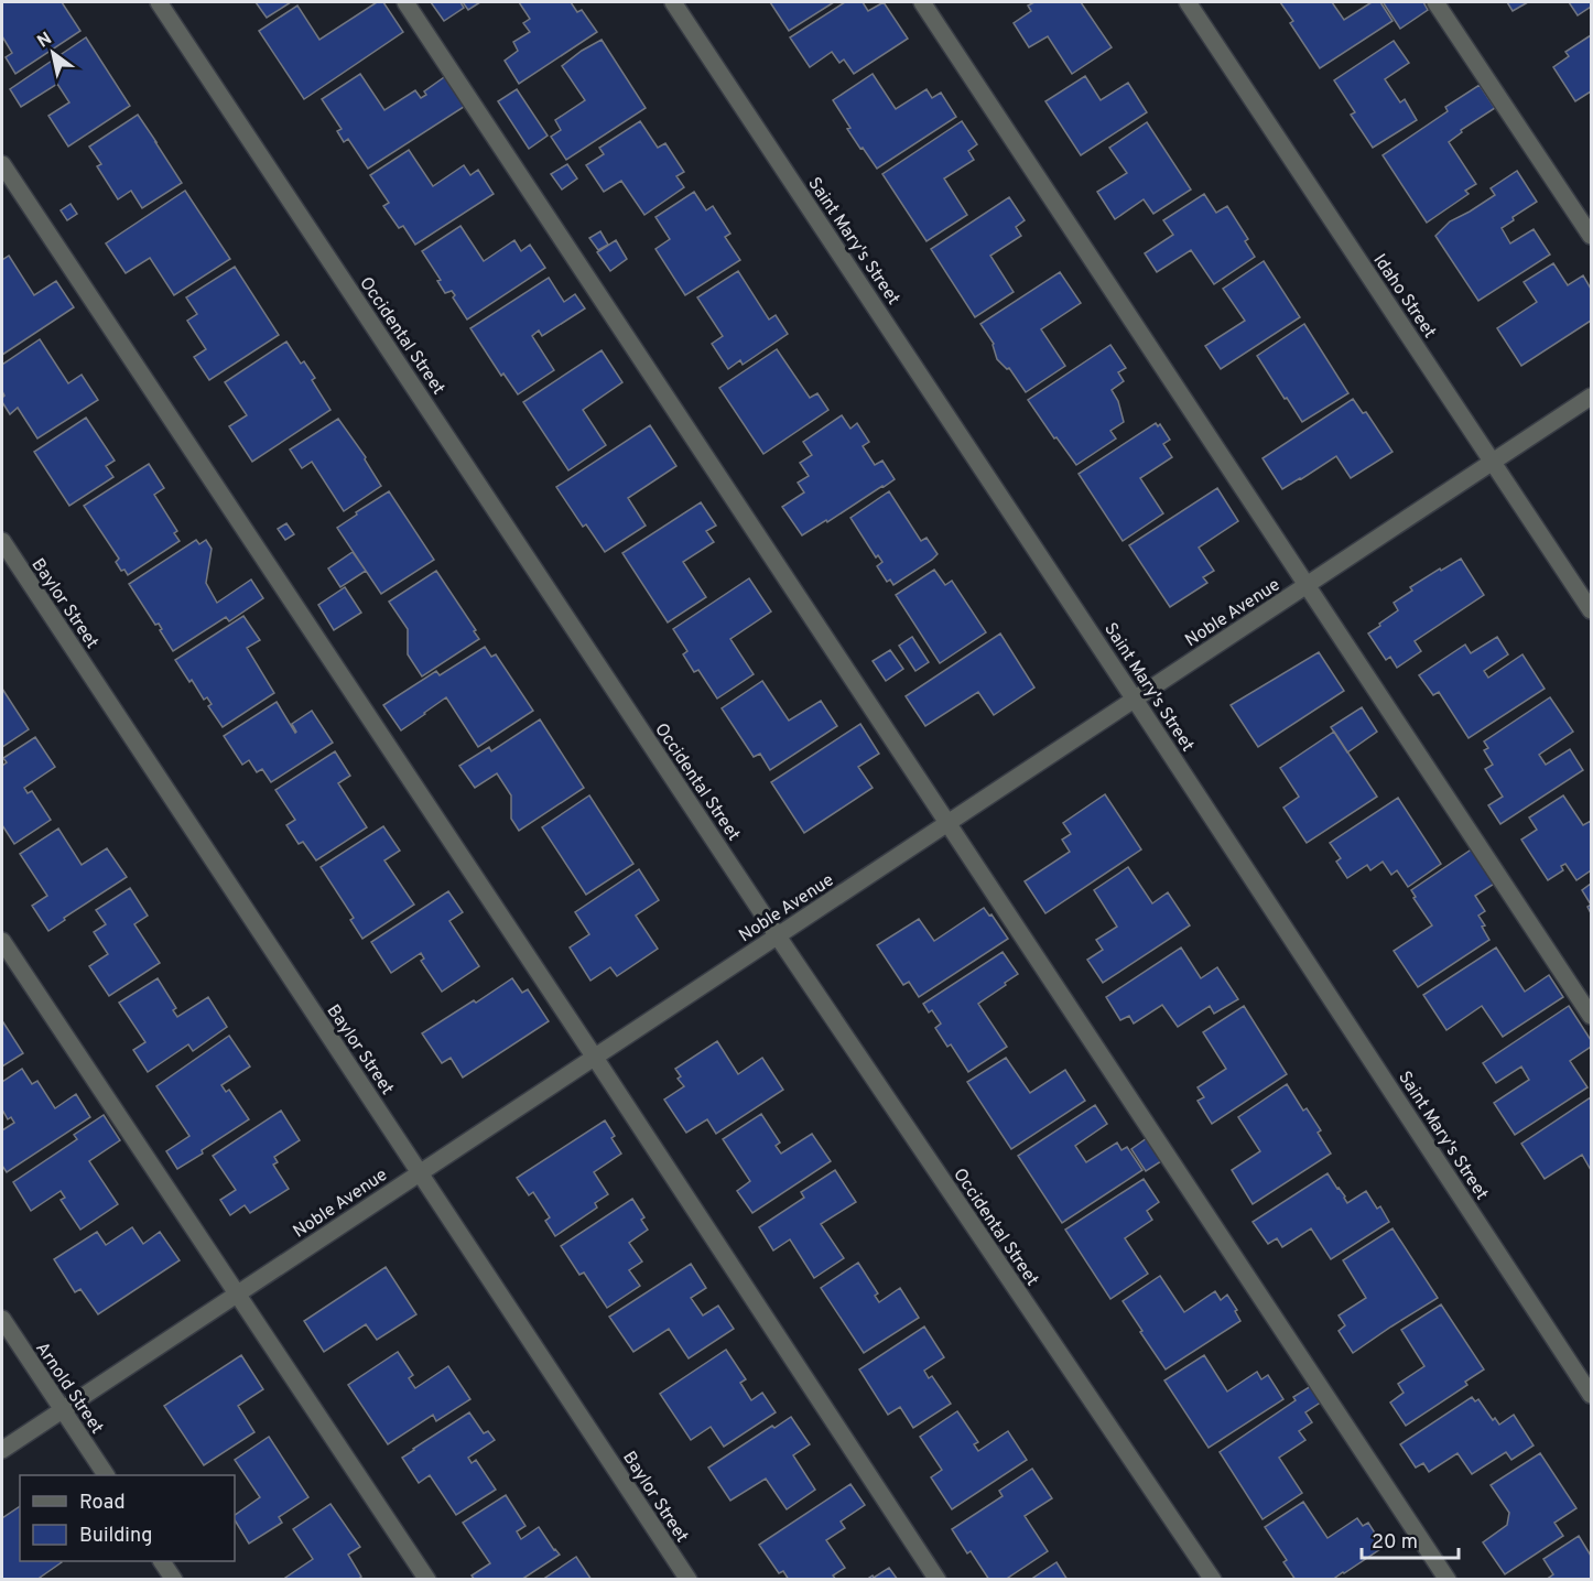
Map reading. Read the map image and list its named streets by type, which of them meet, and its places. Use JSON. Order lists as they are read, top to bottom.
{
  "streets": {
    "street": [
      "Saint Mary's Street",
      "Idaho Street",
      "Occidental Street",
      "Baylor Street",
      "Noble Avenue",
      "Arnold Street"
    ]
  },
  "crossings": [
    ["Saint Mary's Street", "Noble Avenue"],
    ["Idaho Street", "Noble Avenue"],
    ["Occidental Street", "Noble Avenue"],
    ["Baylor Street", "Noble Avenue"],
    ["Noble Avenue", "Arnold Street"]
  ],
  "legend": ["Road", "Building"],
  "scale_bar": "20 m",
  "north": "top left"
}
